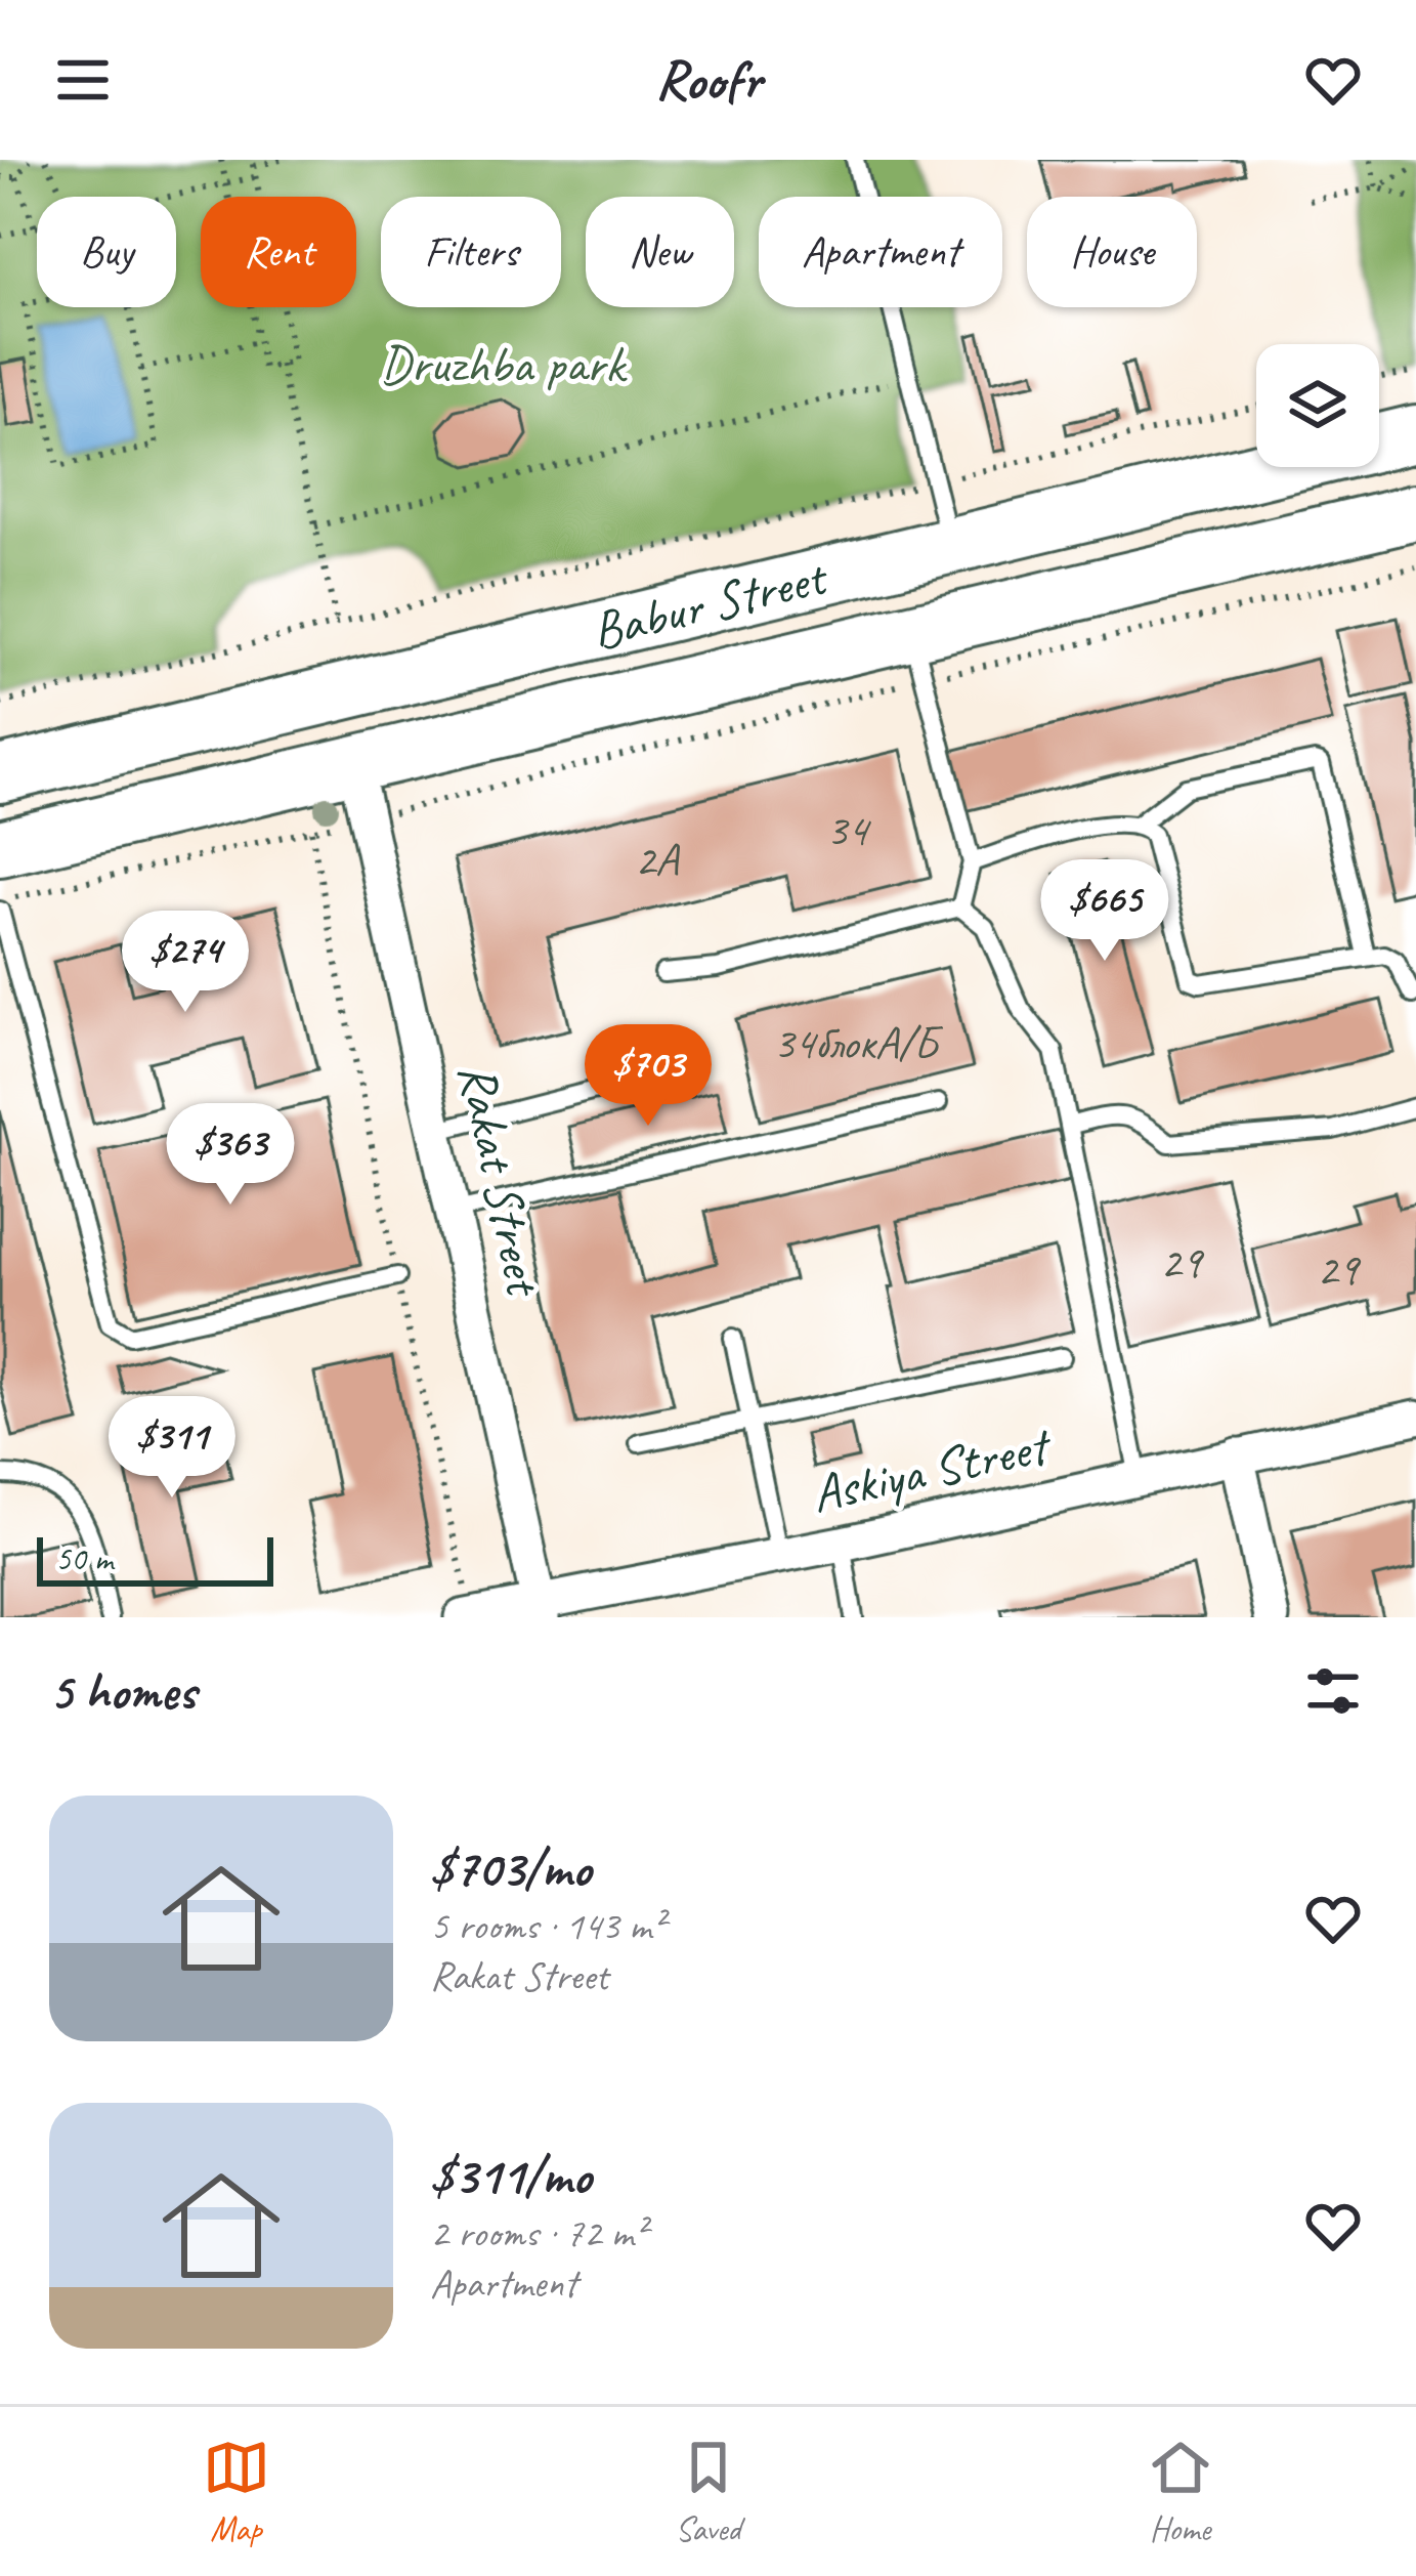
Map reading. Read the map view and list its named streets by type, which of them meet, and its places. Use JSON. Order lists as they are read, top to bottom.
{
  "streets": {
    "main road": ["Babur Street"],
    "street": ["Rakat Street", "Askiya Street"]
  },
  "crossings": [
    ["Babur Street", "Rakat Street"],
    ["Rakat Street", "Askiya Street"]
  ],
  "parks": ["Druzhba park"],
  "house_numbers": [
    "34",
    "2А",
    "34блокА/Б",
    "29",
    "29"
  ],
  "scale_bar": "50 m",
  "page": {
    "header": "Roofr",
    "chip": [
      "Buy",
      "Rent",
      "Filters",
      "New",
      "Apartment",
      "House"
    ],
    "price": [
      "$665",
      "$274",
      "$703",
      "$363",
      "$311"
    ],
    "scale": "50 m",
    "heading": "5 homes",
    "list": [
      {
        "name": "$703/mo",
        "note": "5 rooms · 143 m² · Rakat Street"
      },
      {
        "name": "$311/mo",
        "note": "2 rooms · 72 m² · Apartment"
      }
    ],
    "tabs": ["Map", "Saved", "Home"]
  }
}
